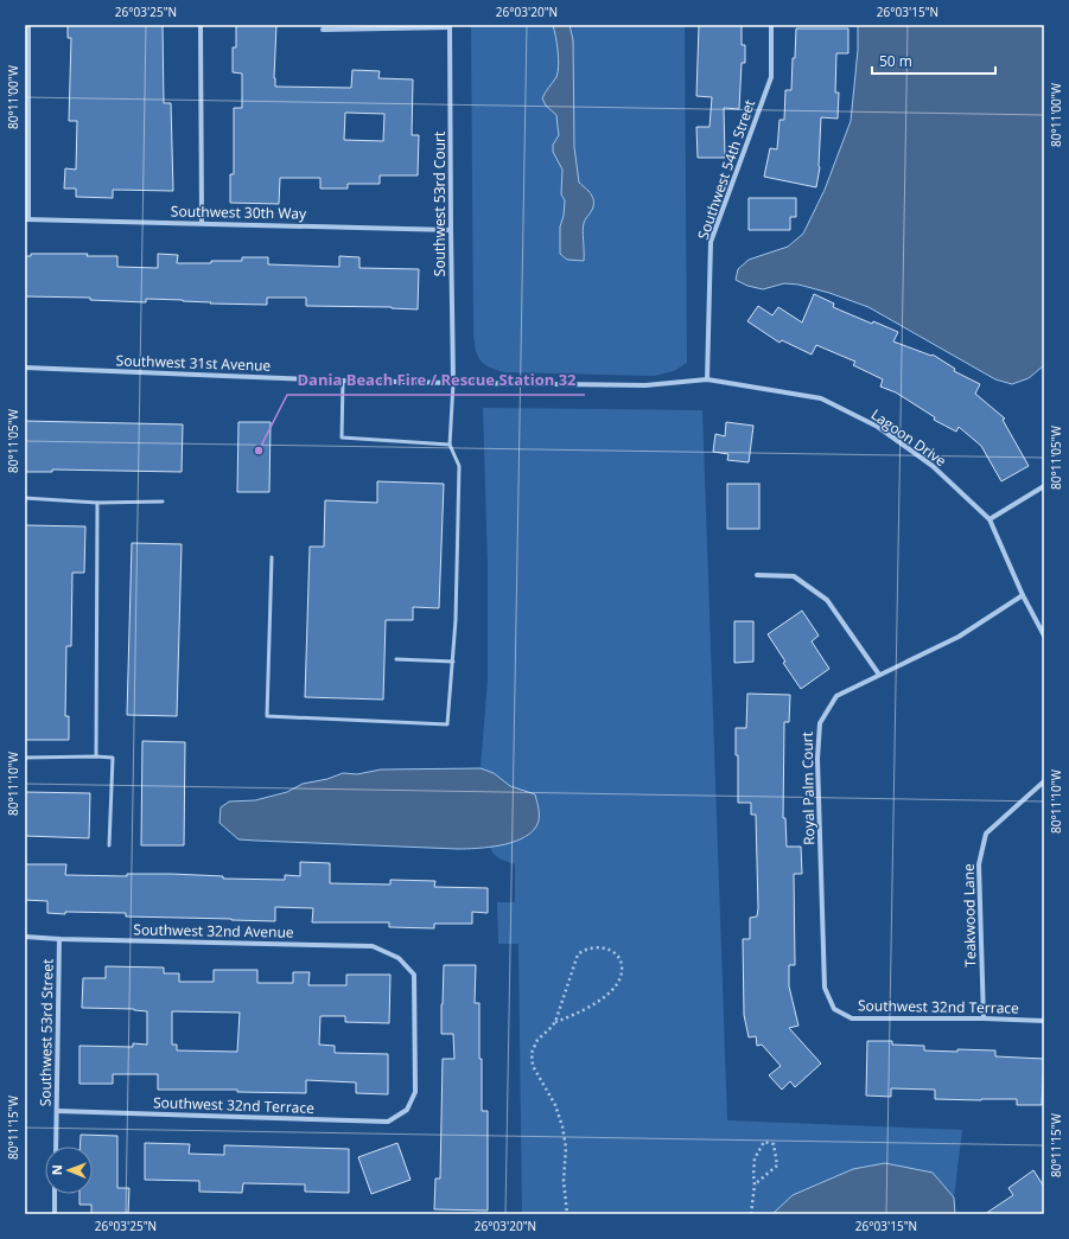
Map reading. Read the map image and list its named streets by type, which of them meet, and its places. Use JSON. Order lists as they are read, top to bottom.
{
  "streets": {
    "street": [
      "Southwest 54th Street",
      "Southwest 53rd Court",
      "Southwest 30th Way",
      "Southwest 31st Avenue",
      "Lagoon Drive",
      "Royal Palm Court",
      "Teakwood Lane",
      "Southwest 32nd Avenue",
      "Southwest 32nd Terrace",
      "Southwest 53rd Street"
    ]
  },
  "crossings": [
    ["Southwest 54th Street", "Lagoon Drive"],
    ["Southwest 53rd Court", "Southwest 30th Way"],
    ["Southwest 53rd Court", "Southwest 31st Avenue"],
    ["Southwest 31st Avenue", "Lagoon Drive"],
    ["Lagoon Drive", "Royal Palm Court"],
    ["Royal Palm Court", "Southwest 32nd Terrace"],
    ["Teakwood Lane", "Southwest 32nd Terrace"],
    ["Southwest 32nd Avenue", "Southwest 32nd Terrace"],
    ["Southwest 32nd Avenue", "Southwest 53rd Street"],
    ["Southwest 32nd Terrace", "Southwest 53rd Street"]
  ],
  "places": ["Dania Beach Fire / Rescue Station 32"],
  "scale_bar": "50 m",
  "north": "left",
  "coordinates": [
    "26°03'25\"N",
    "26°03'20\"N",
    "26°03'15\"N",
    "80°11'00\"W",
    "80°11'05\"W",
    "80°11'10\"W",
    "80°11'15\"W"
  ]
}
